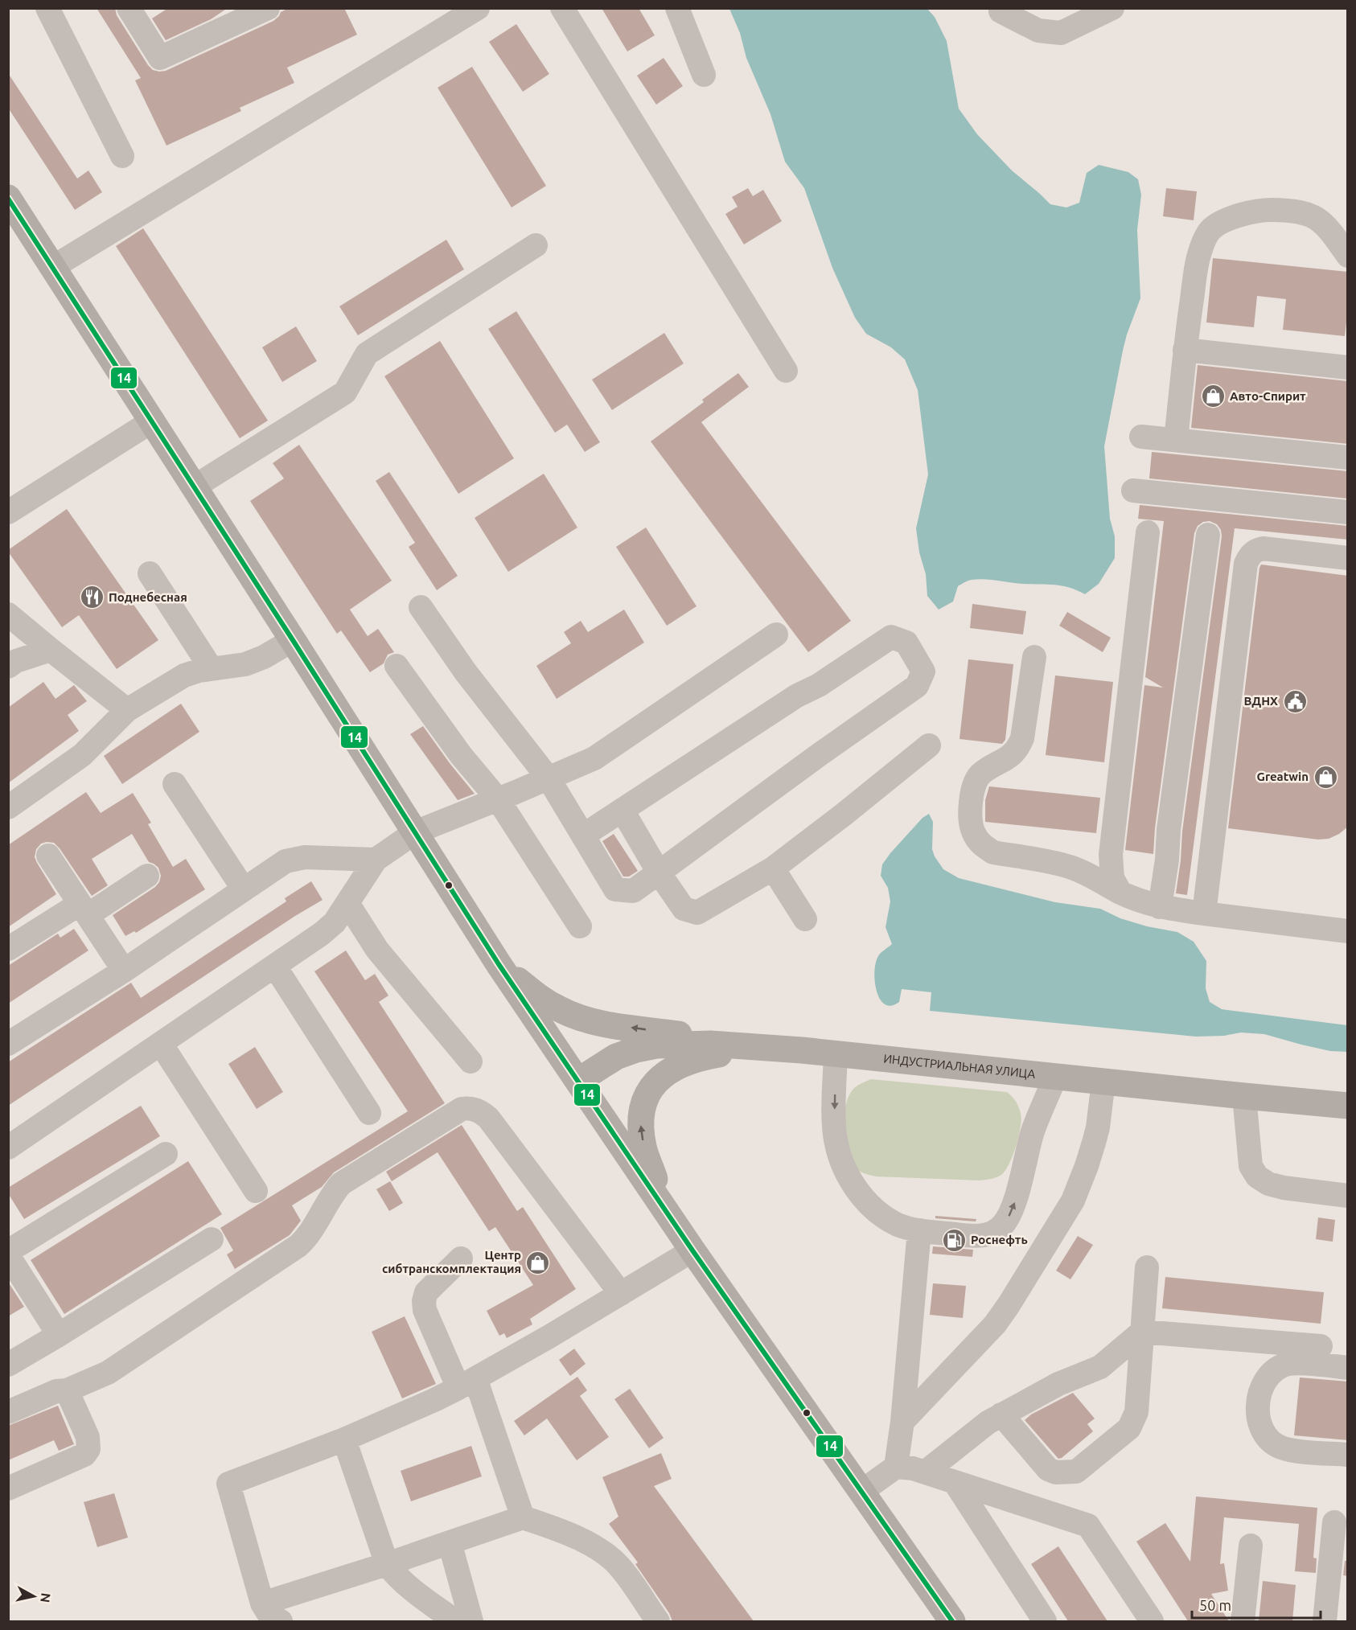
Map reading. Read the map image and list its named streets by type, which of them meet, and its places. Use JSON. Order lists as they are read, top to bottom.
{
  "streets": {
    "main road": ["ИНДУСТРИАЛЬНАЯ УЛИЦА"]
  },
  "places": {
    "shop": ["Авто-Спирит", "Greatwin", "Центр сибтранскомплектация"],
    "restaurant": ["Поднебесная"],
    "public building": ["ВДНХ"],
    "fuel station": ["Роснефть"]
  },
  "lines": ["transit line 14"],
  "scale_bar": "50 m",
  "north": "right"
}
